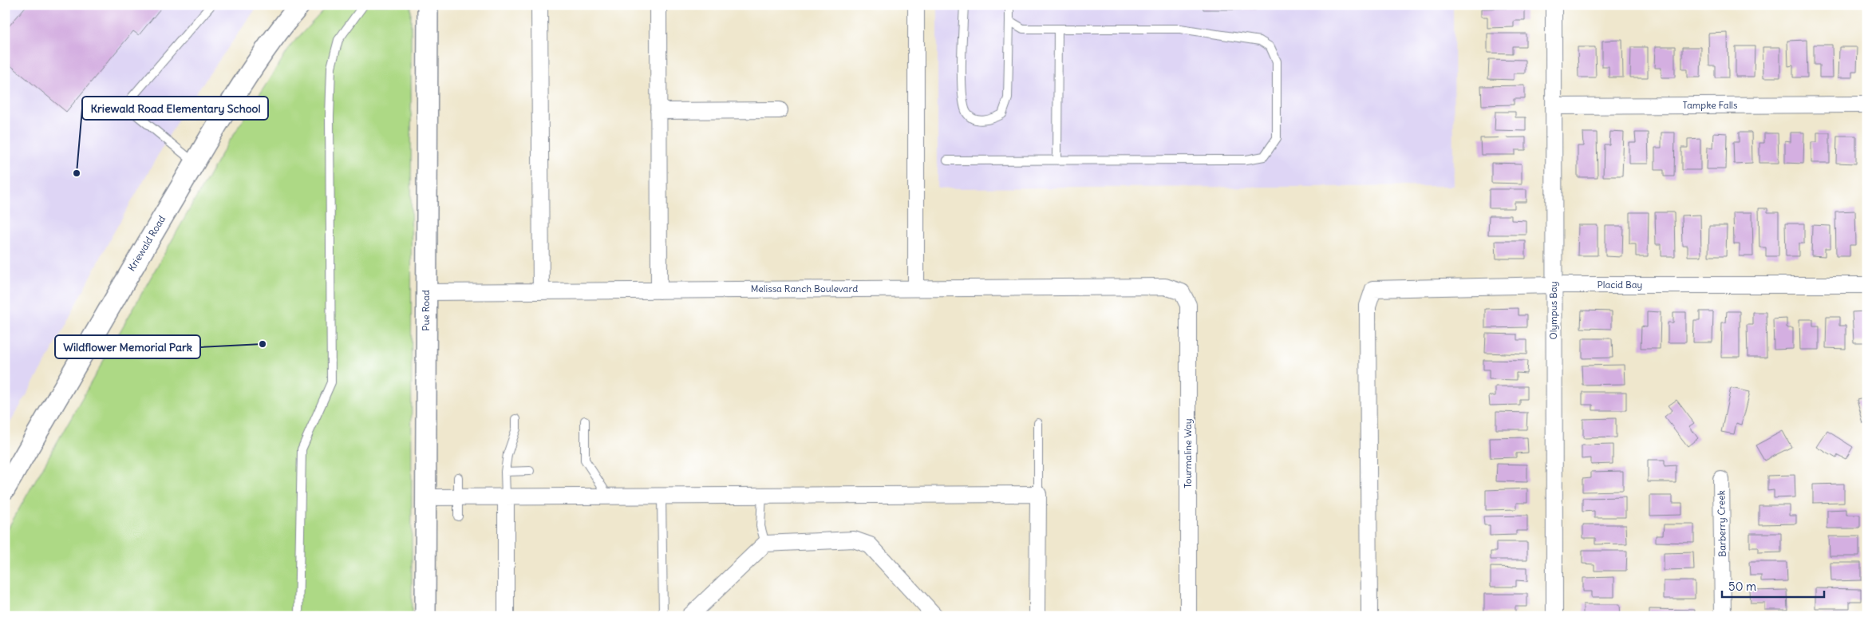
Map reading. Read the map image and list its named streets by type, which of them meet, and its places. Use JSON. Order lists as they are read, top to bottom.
{
  "streets": {
    "street": [
      "Tampke Falls",
      "Kriewald Road",
      "Placid Bay",
      "Melissa Ranch Boulevard",
      "Pue Road",
      "Olympus Bay",
      "Tourmaline Way",
      "Barberry Creek"
    ]
  },
  "crossings": [
    ["Tampke Falls", "Olympus Bay"],
    ["Placid Bay", "Olympus Bay"],
    ["Melissa Ranch Boulevard", "Pue Road"],
    ["Melissa Ranch Boulevard", "Tourmaline Way"]
  ],
  "places": ["Kriewald Road Elementary School", "Wildflower Memorial Park"],
  "scale_bar": "50 m"
}
